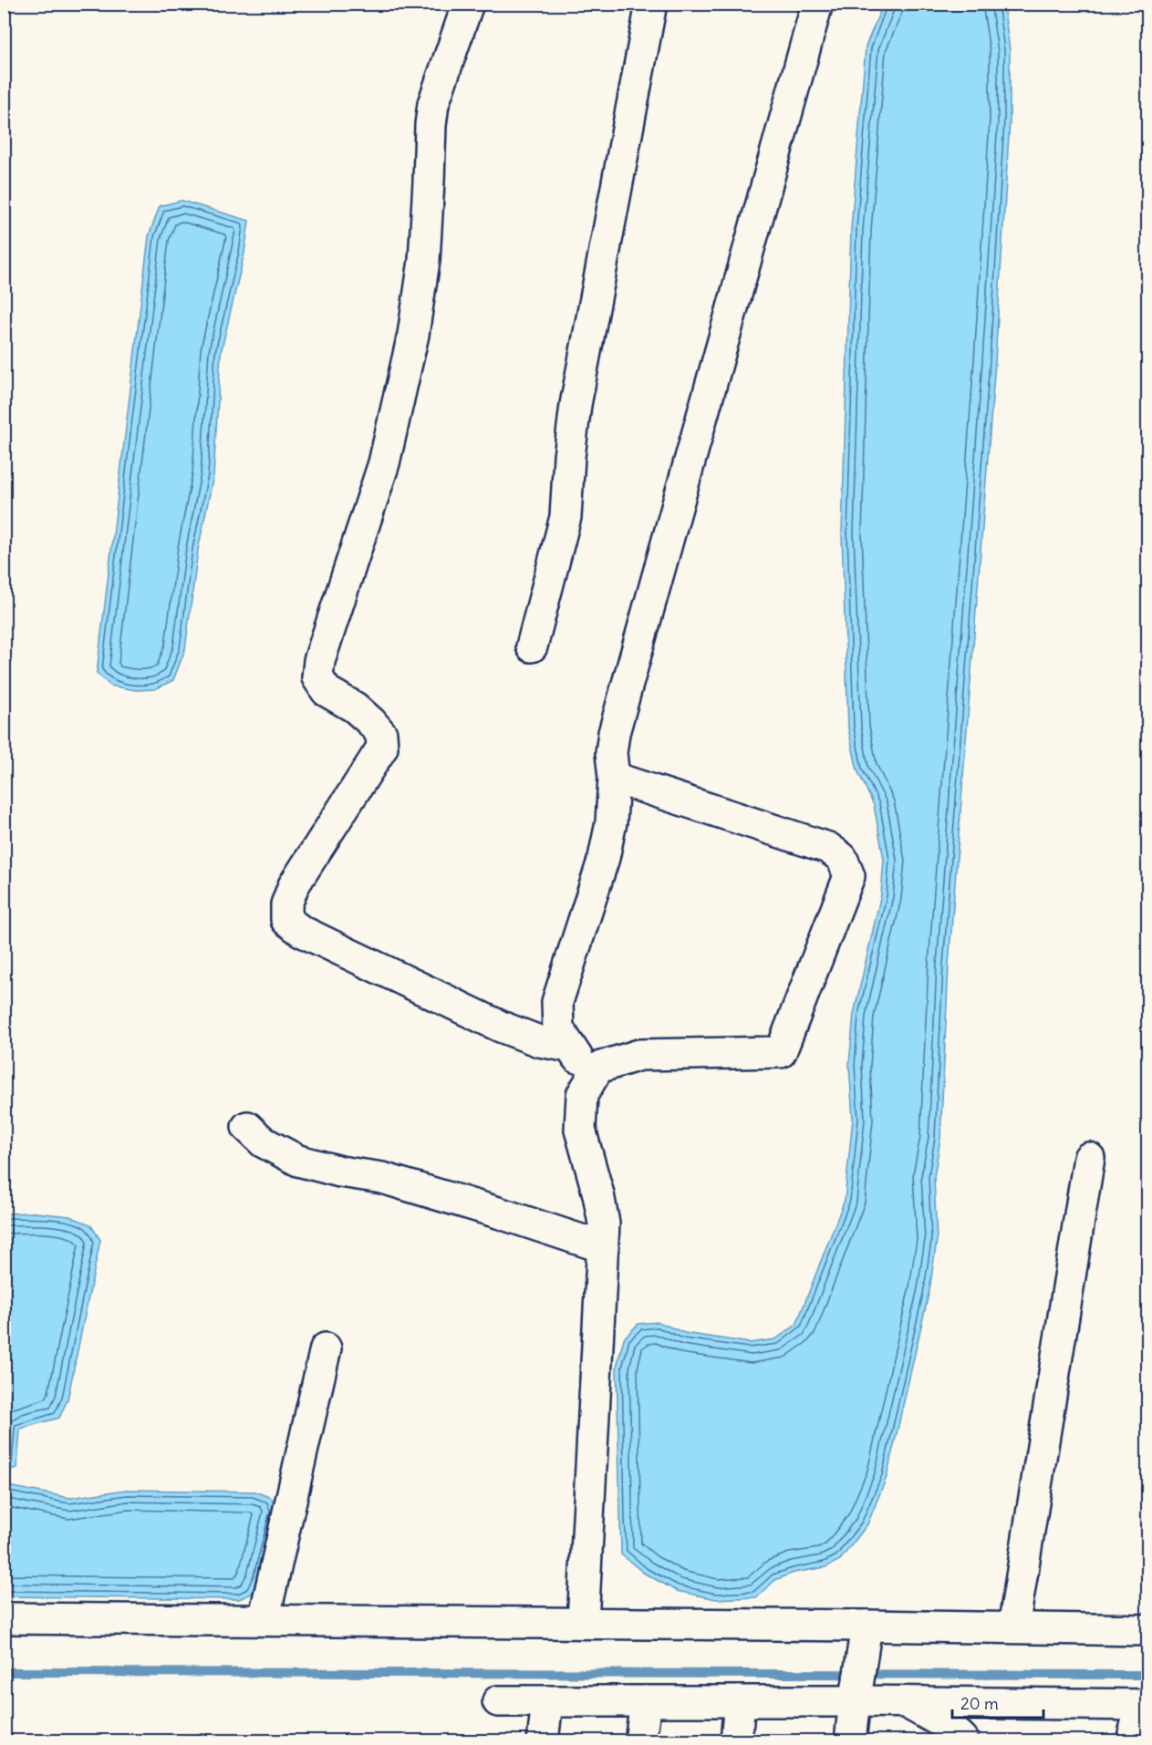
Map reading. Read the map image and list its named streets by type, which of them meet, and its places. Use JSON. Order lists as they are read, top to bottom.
{
  "scale_bar": "20 m"
}
